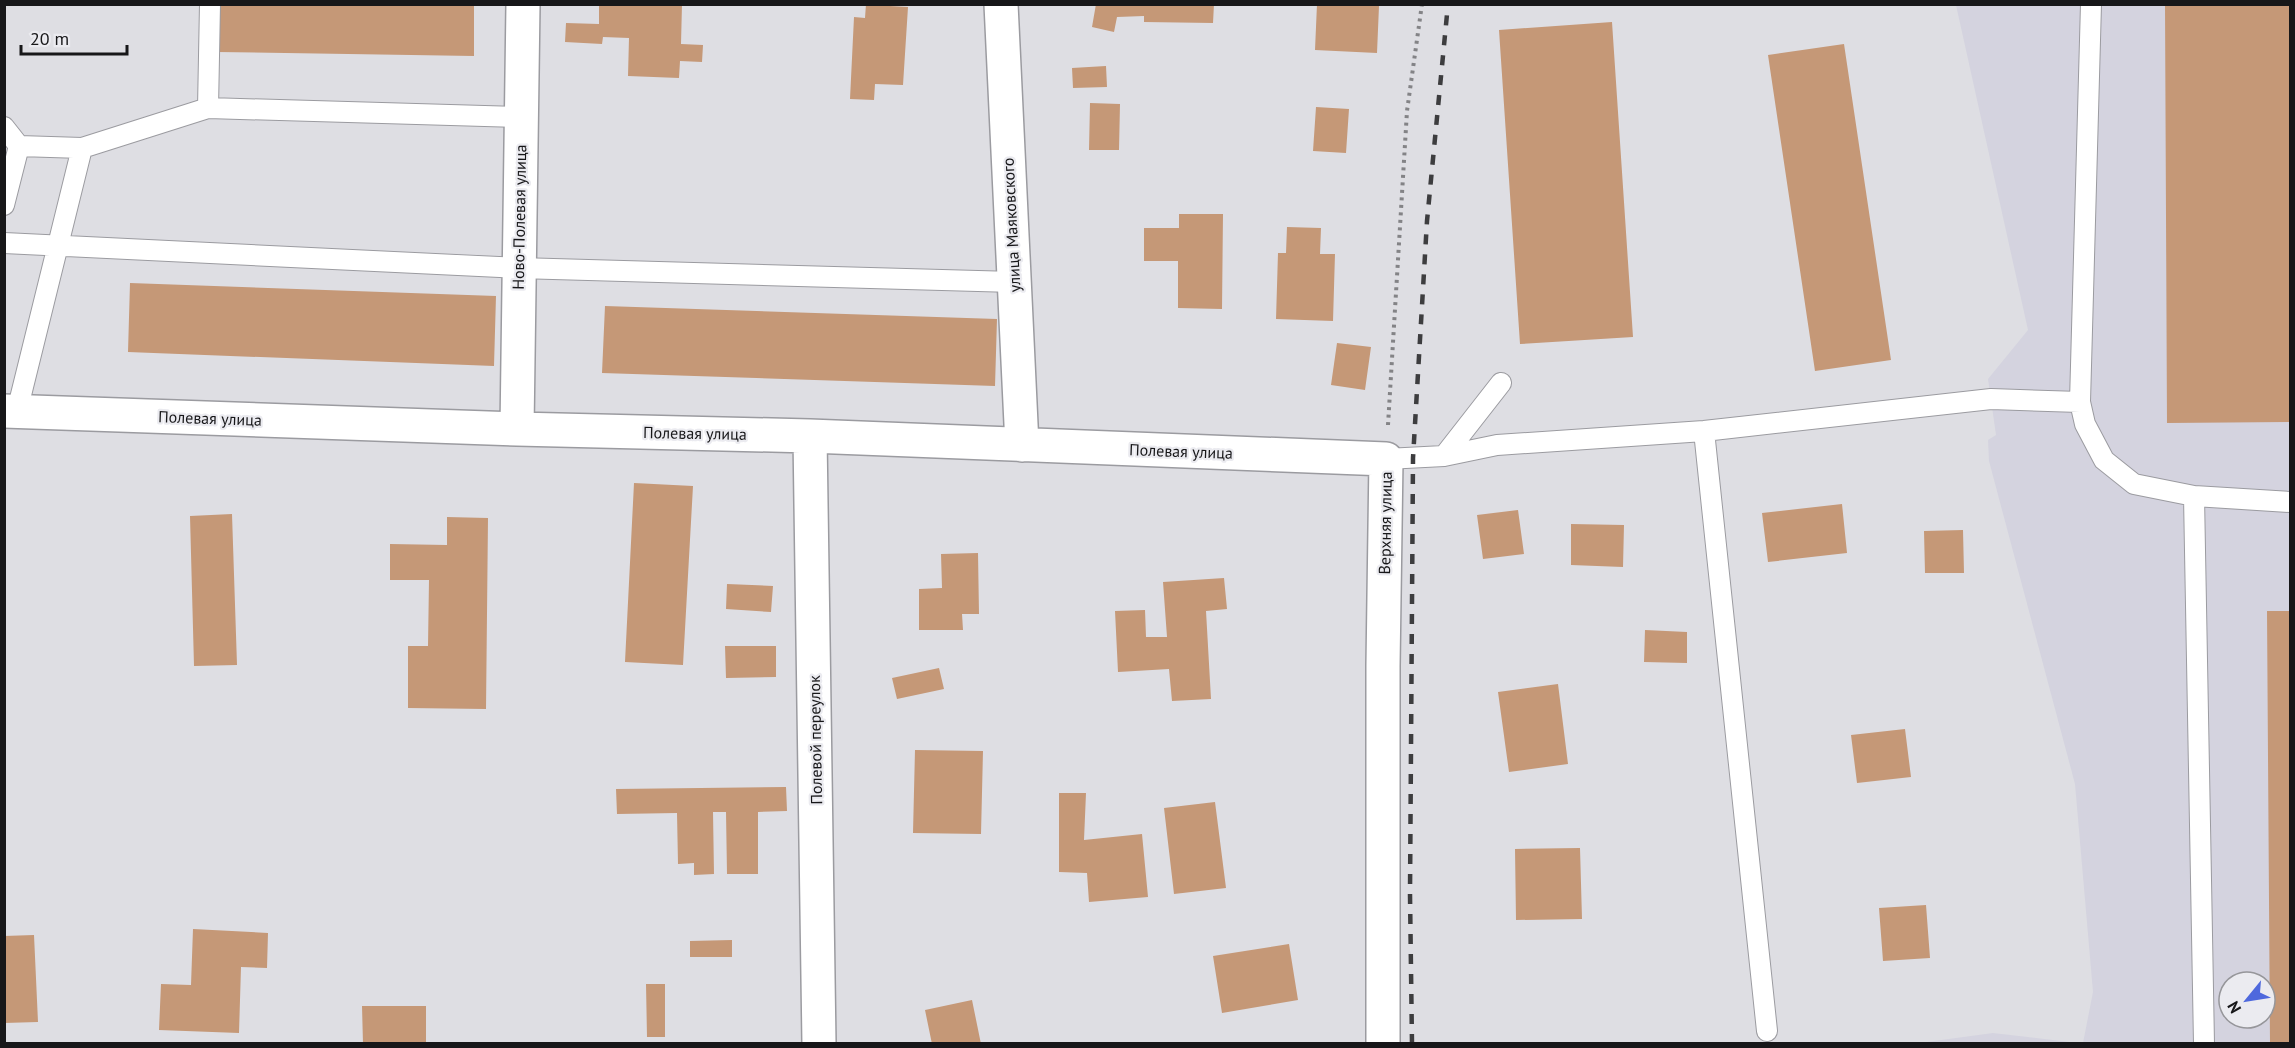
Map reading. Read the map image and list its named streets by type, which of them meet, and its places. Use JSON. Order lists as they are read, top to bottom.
{
  "streets": {
    "street": [
      "Ново-Полевая улица",
      "улица Маяковского",
      "Полевая улица",
      "Верхняя улица",
      "Полевой переулок"
    ]
  },
  "crossings": [
    ["Ново-Полевая улица", "Полевая улица"],
    ["улица Маяковского", "Полевая улица"],
    ["Полевая улица", "Верхняя улица"],
    ["Полевая улица", "Полевой переулок"]
  ],
  "scale_bar": "20 m",
  "north": "bottom left"
}
